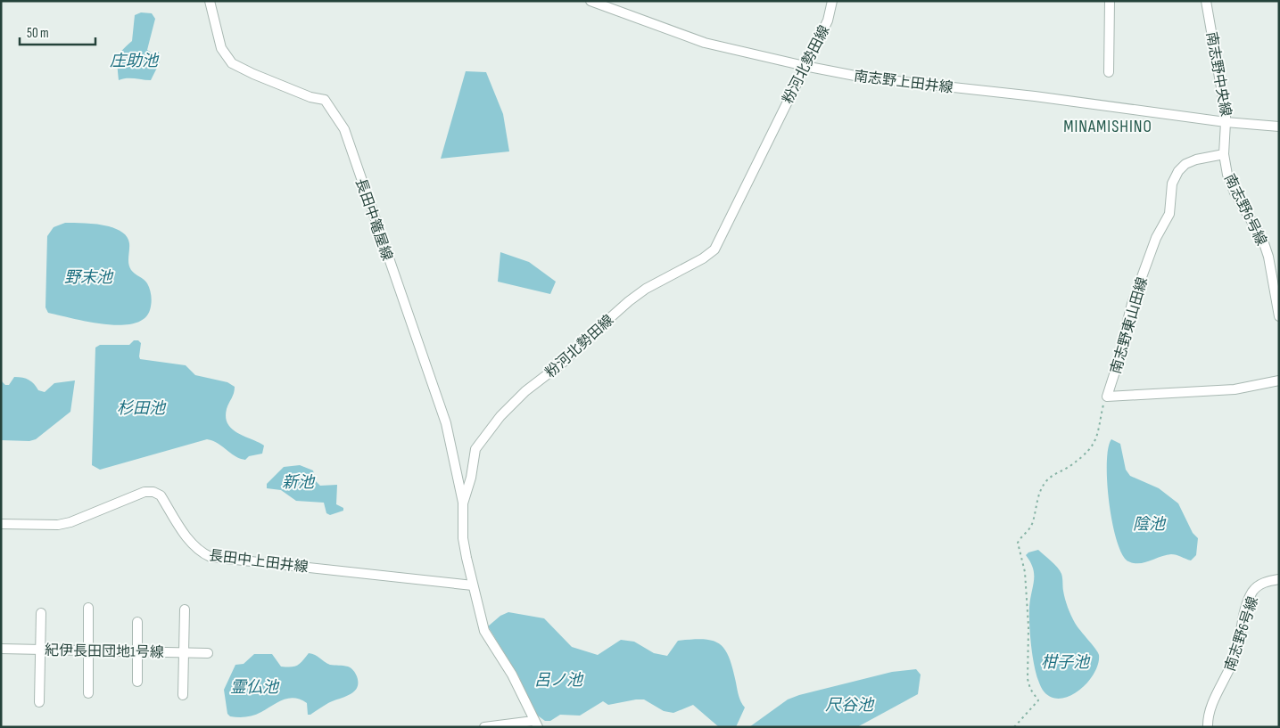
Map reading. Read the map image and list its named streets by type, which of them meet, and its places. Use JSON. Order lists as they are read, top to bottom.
{
  "streets": {
    "street": [
      "粉河北勢田線",
      "南志野中央線",
      "南志野上田井線",
      "南志野6号線",
      "長田中篭屋線",
      "南志野東山田線",
      "長田中上田井線",
      "紀伊長田団地1号線"
    ]
  },
  "crossings": [
    ["粉河北勢田線", "南志野上田井線"],
    ["粉河北勢田線", "長田中篭屋線"],
    ["粉河北勢田線", "長田中上田井線"],
    ["南志野中央線", "南志野上田井線"],
    ["南志野6号線", "南志野東山田線"]
  ],
  "districts": ["MINAMISHINO"],
  "water": [
    "庄助池",
    "野末池",
    "杉田池",
    "新池",
    "陰池",
    "柑子池",
    "呂ノ池",
    "霊仏池",
    "尺谷池"
  ],
  "scale_bar": "50 m"
}
